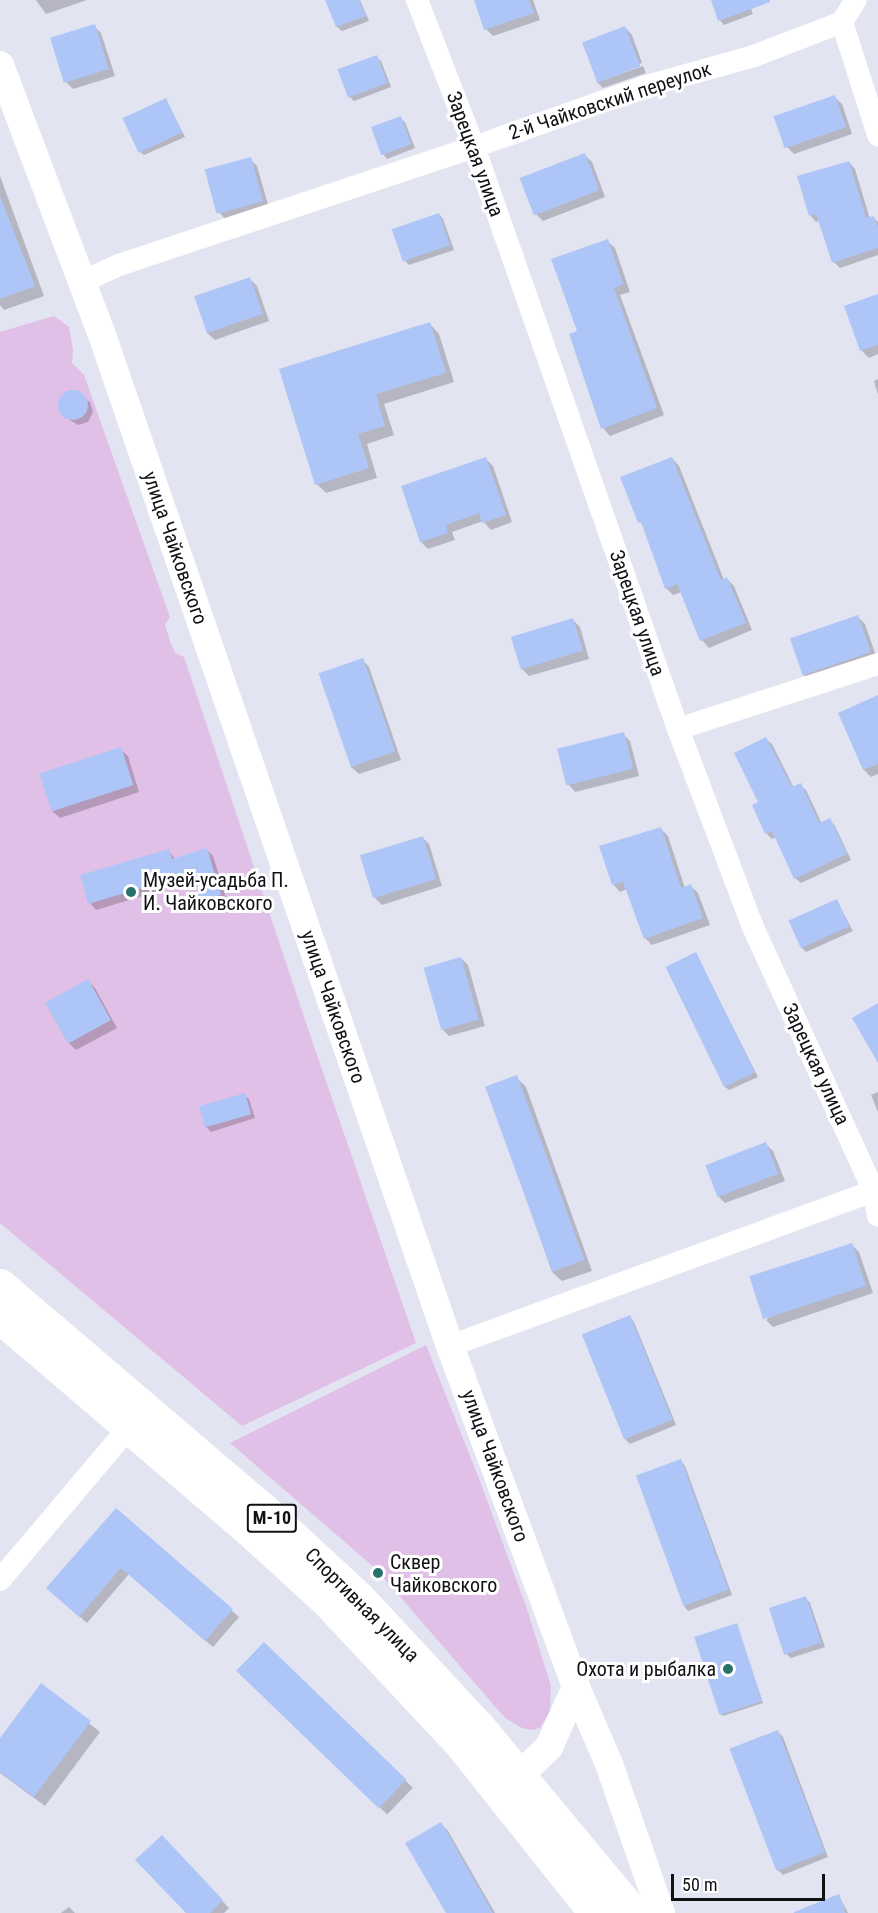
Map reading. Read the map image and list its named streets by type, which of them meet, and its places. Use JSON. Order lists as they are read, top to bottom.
{
  "streets": {
    "highway": ["М-10", "Спортивная улица"],
    "street": ["2-й Чайковский переулок", "Зарецкая улица", "улица Чайковского"]
  },
  "crossings": [
    ["2-й Чайковский переулок", "Зарецкая улица"],
    ["2-й Чайковский переулок", "улица Чайковского"]
  ],
  "places": ["Музей-усадьба П. И. Чайковского", "Сквер Чайковского", "Охота и рыбалка"],
  "scale_bar": "50 m"
}
